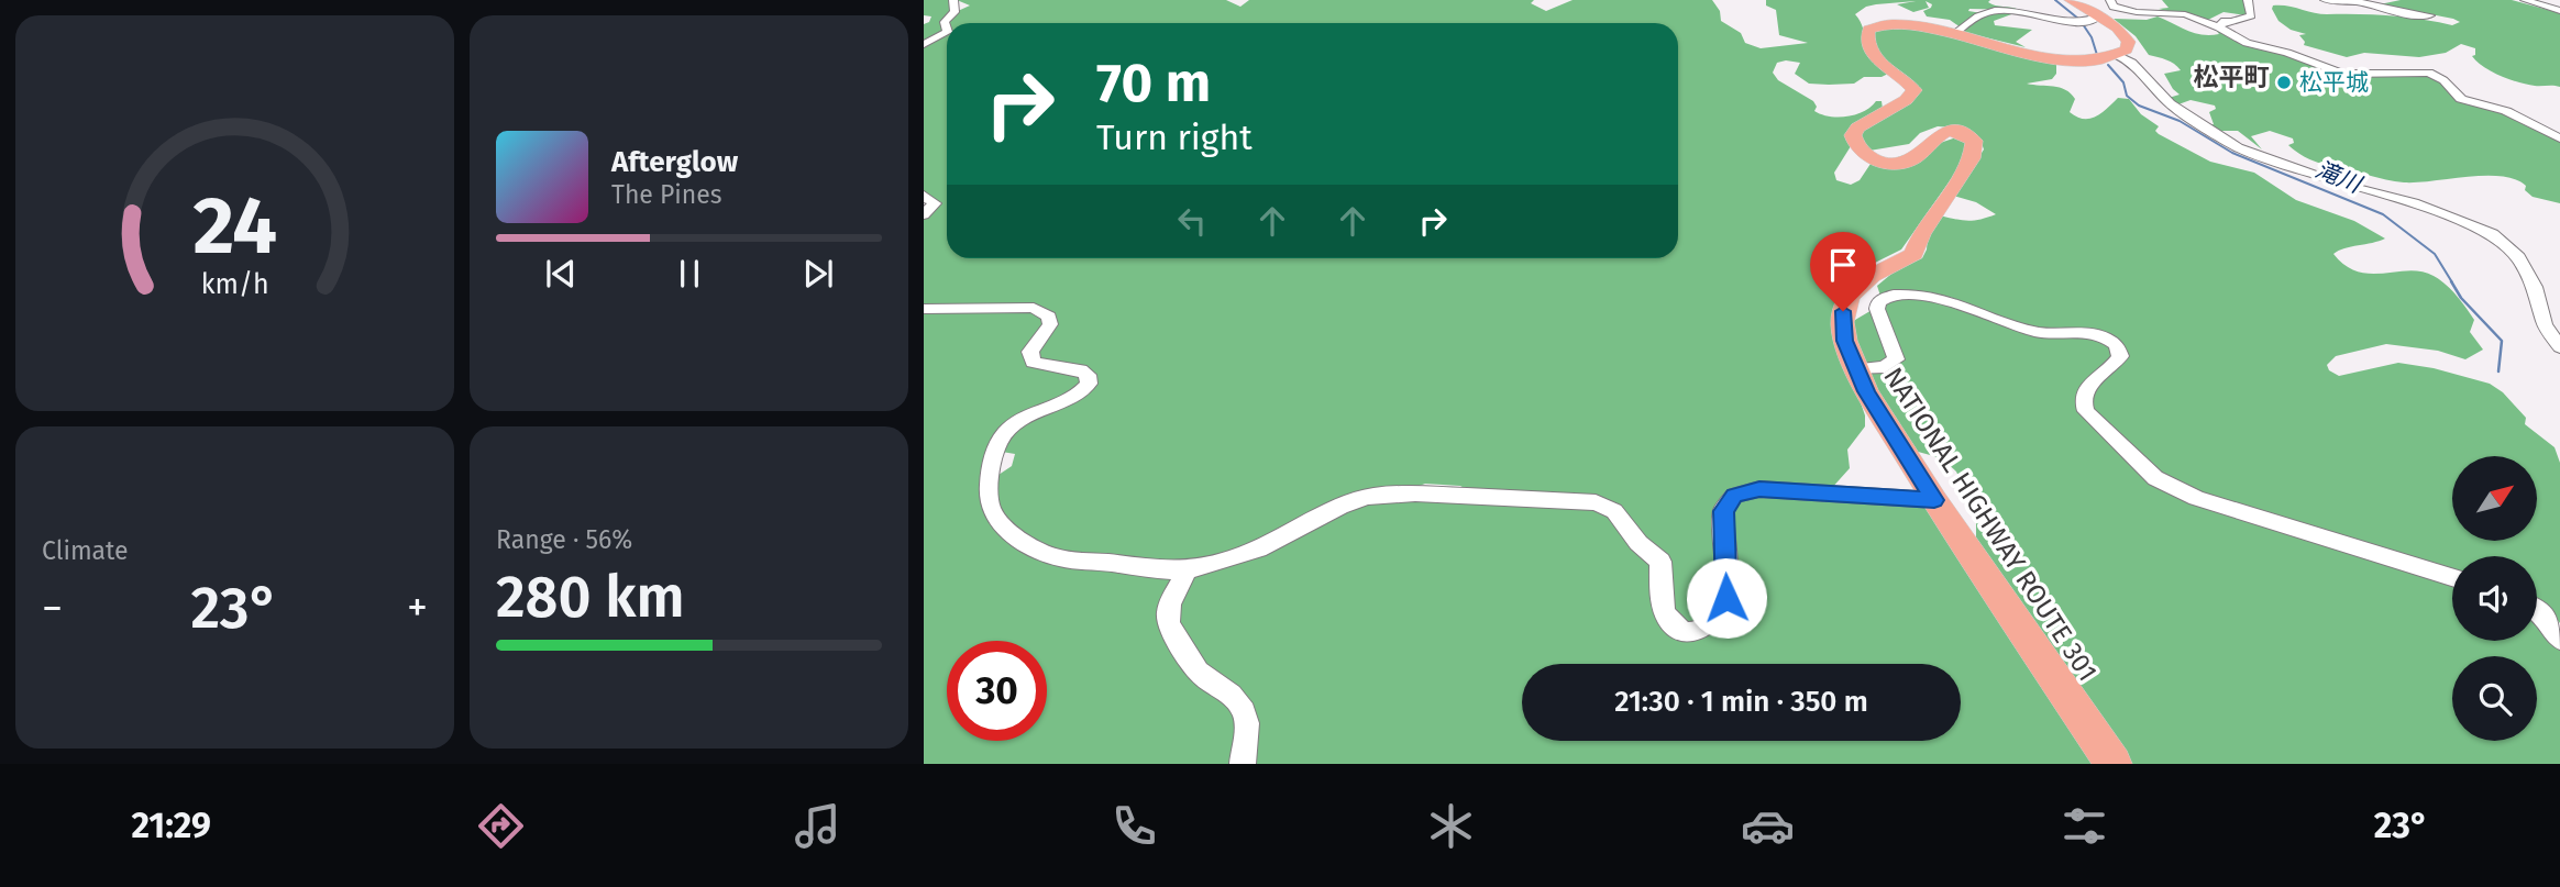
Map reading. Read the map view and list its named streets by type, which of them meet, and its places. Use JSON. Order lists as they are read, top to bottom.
{
  "streets": {
    "highway": ["NATIONAL HIGHWAY ROUTE 301"]
  },
  "districts": ["松平町"],
  "water": ["滝川"],
  "places": ["松平城"],
  "north": "top right",
  "page": {
    "turn": ["70 m", "Turn right"],
    "song": ["Afterglow", "The Pines"],
    "tile": [
      "Climate",
      ["Range · 56%", "280 km"]
    ],
    "heat": ["−", "23°", "+"],
    "limit": "30",
    "trip": "21:30 · 1 min · 350 m",
    "tabs": ["21:29", "23°"],
    "gauge": ["24", "km/h"]
  }
}
